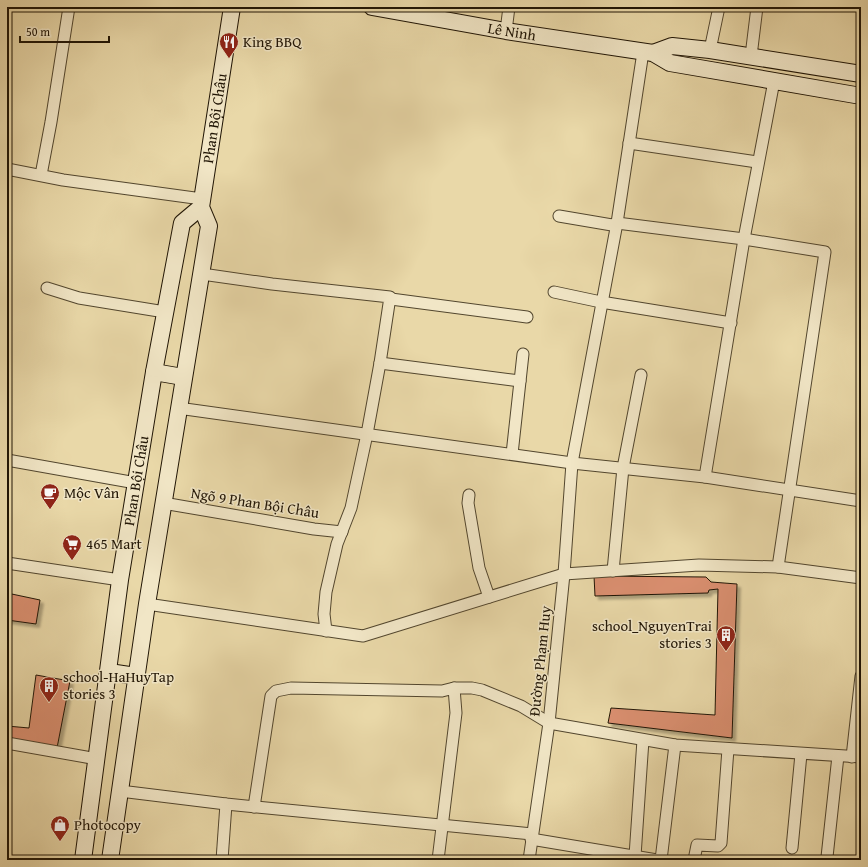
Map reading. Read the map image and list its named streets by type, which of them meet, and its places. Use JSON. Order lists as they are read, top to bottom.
{
  "streets": {
    "main road": ["Lê Ninh", "Phan Bội Châu"],
    "street": ["Ngõ 9 Phan Bội Châu", "Đường Phạm Huy"]
  },
  "crossings": [
    ["Lê Ninh", "Đường Phạm Huy"],
    ["Phan Bội Châu", "Ngõ 9 Phan Bội Châu"]
  ],
  "places": {
    "restaurant": ["King BBQ"],
    "cafe": ["Mộc Vân"],
    "supermarket": ["465 Mart"],
    "building": ["school_NguyenTrai stories 3", "school-HaHuyTap stories 3"],
    "shop": ["Photocopy"]
  },
  "scale_bar": "50 m"
}
